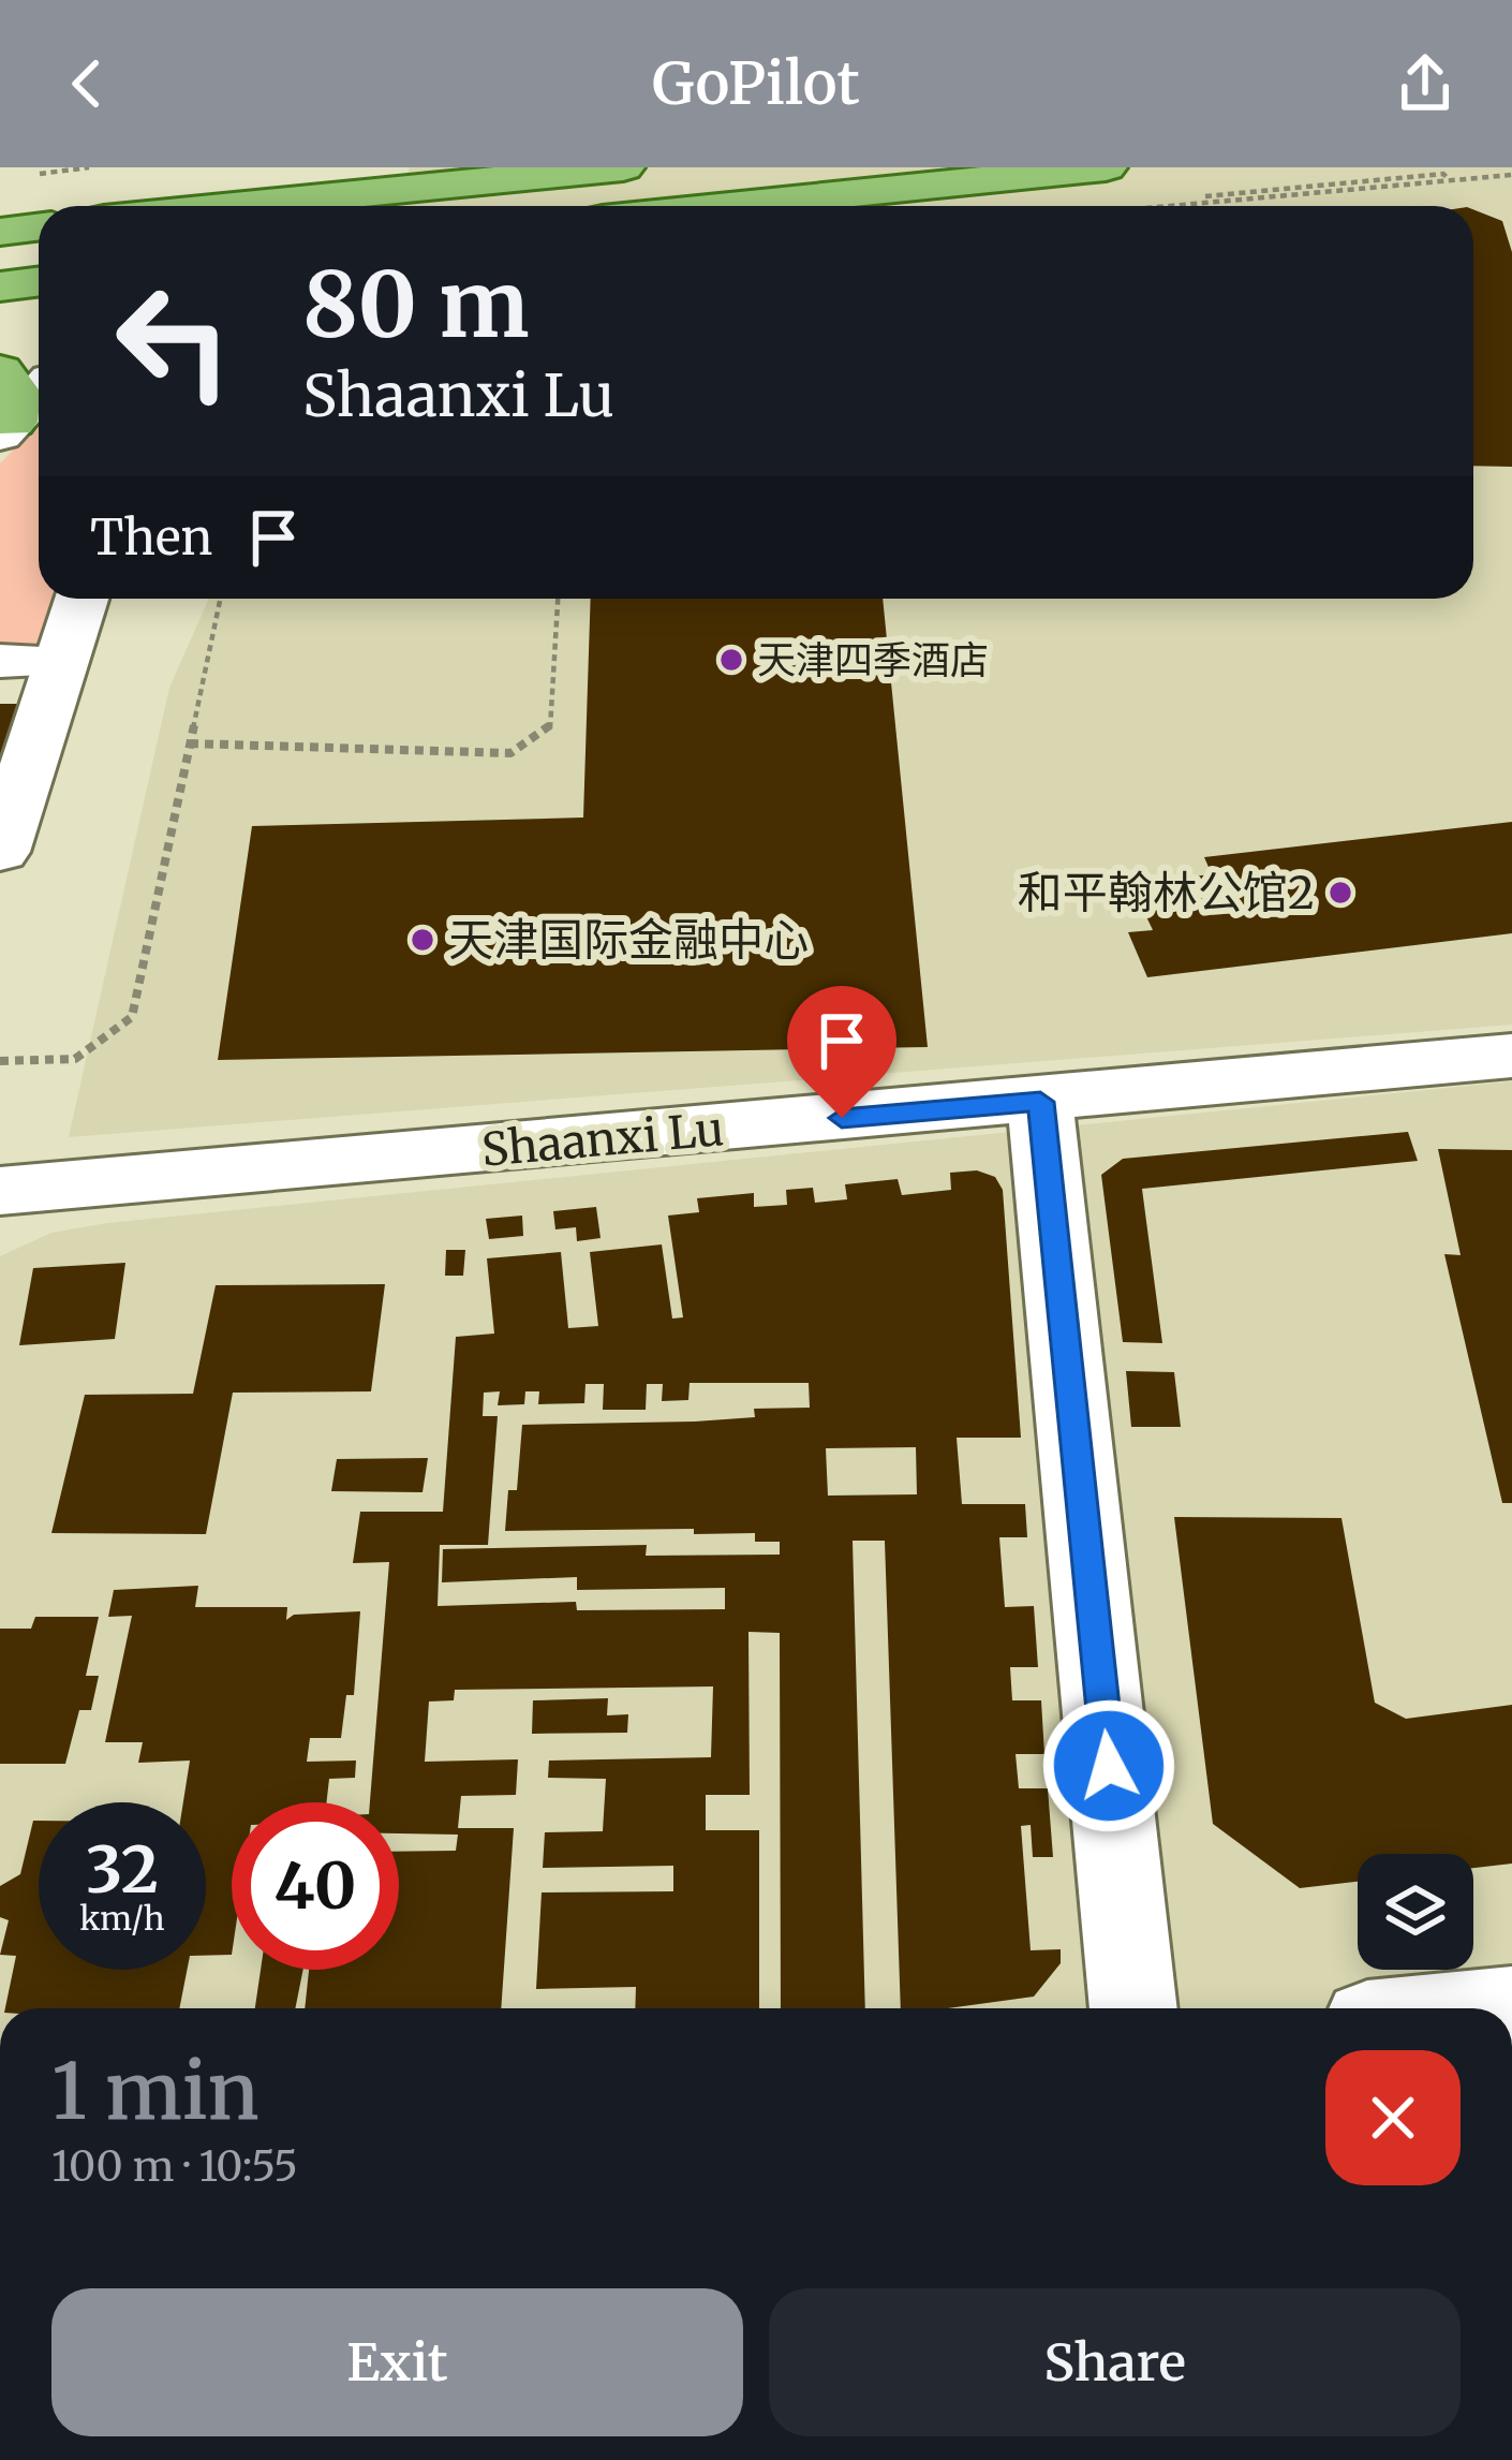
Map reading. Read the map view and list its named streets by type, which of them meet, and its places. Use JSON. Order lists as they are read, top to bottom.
{
  "streets": {
    "street": ["Shaanxi Lu"]
  },
  "places": ["天津四季酒店", "和平翰林公馆2", "天津国际金融中心"],
  "page": {
    "header": "GoPilot",
    "turn": ["80 m", "Shaanxi Lu"],
    "then": "Then",
    "speed": "32 km/h",
    "limit": "40",
    "heading": ["1 min", "100 m · 10:55"],
    "buttons": ["Exit", "Share"]
  }
}
